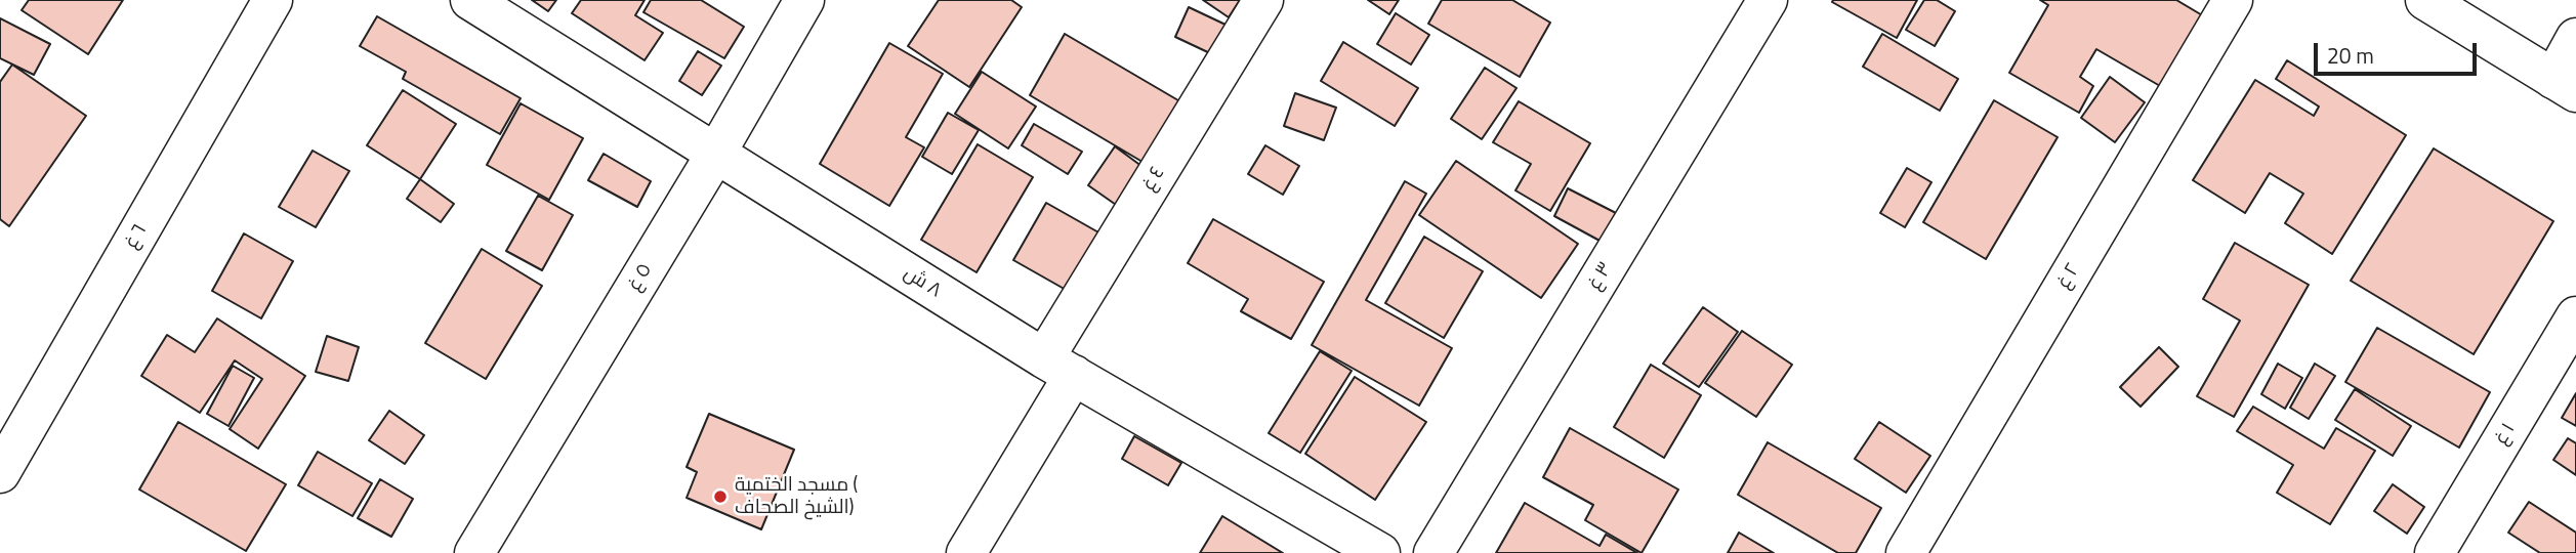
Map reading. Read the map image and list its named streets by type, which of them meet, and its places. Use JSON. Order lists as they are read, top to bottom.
{
  "streets": {
    "street": [
      "٤ غ",
      "٦ غ",
      "٣ غ",
      "٢ غ",
      "٥ غ",
      "٨ ش",
      "١ غ"
    ]
  },
  "crossings": [
    ["٤ غ", "٨ ش"],
    ["٥ غ", "٨ ش"]
  ],
  "places": ["مسجد الختمية ( الشيخ الصحاف)"],
  "scale_bar": "20 m"
}
